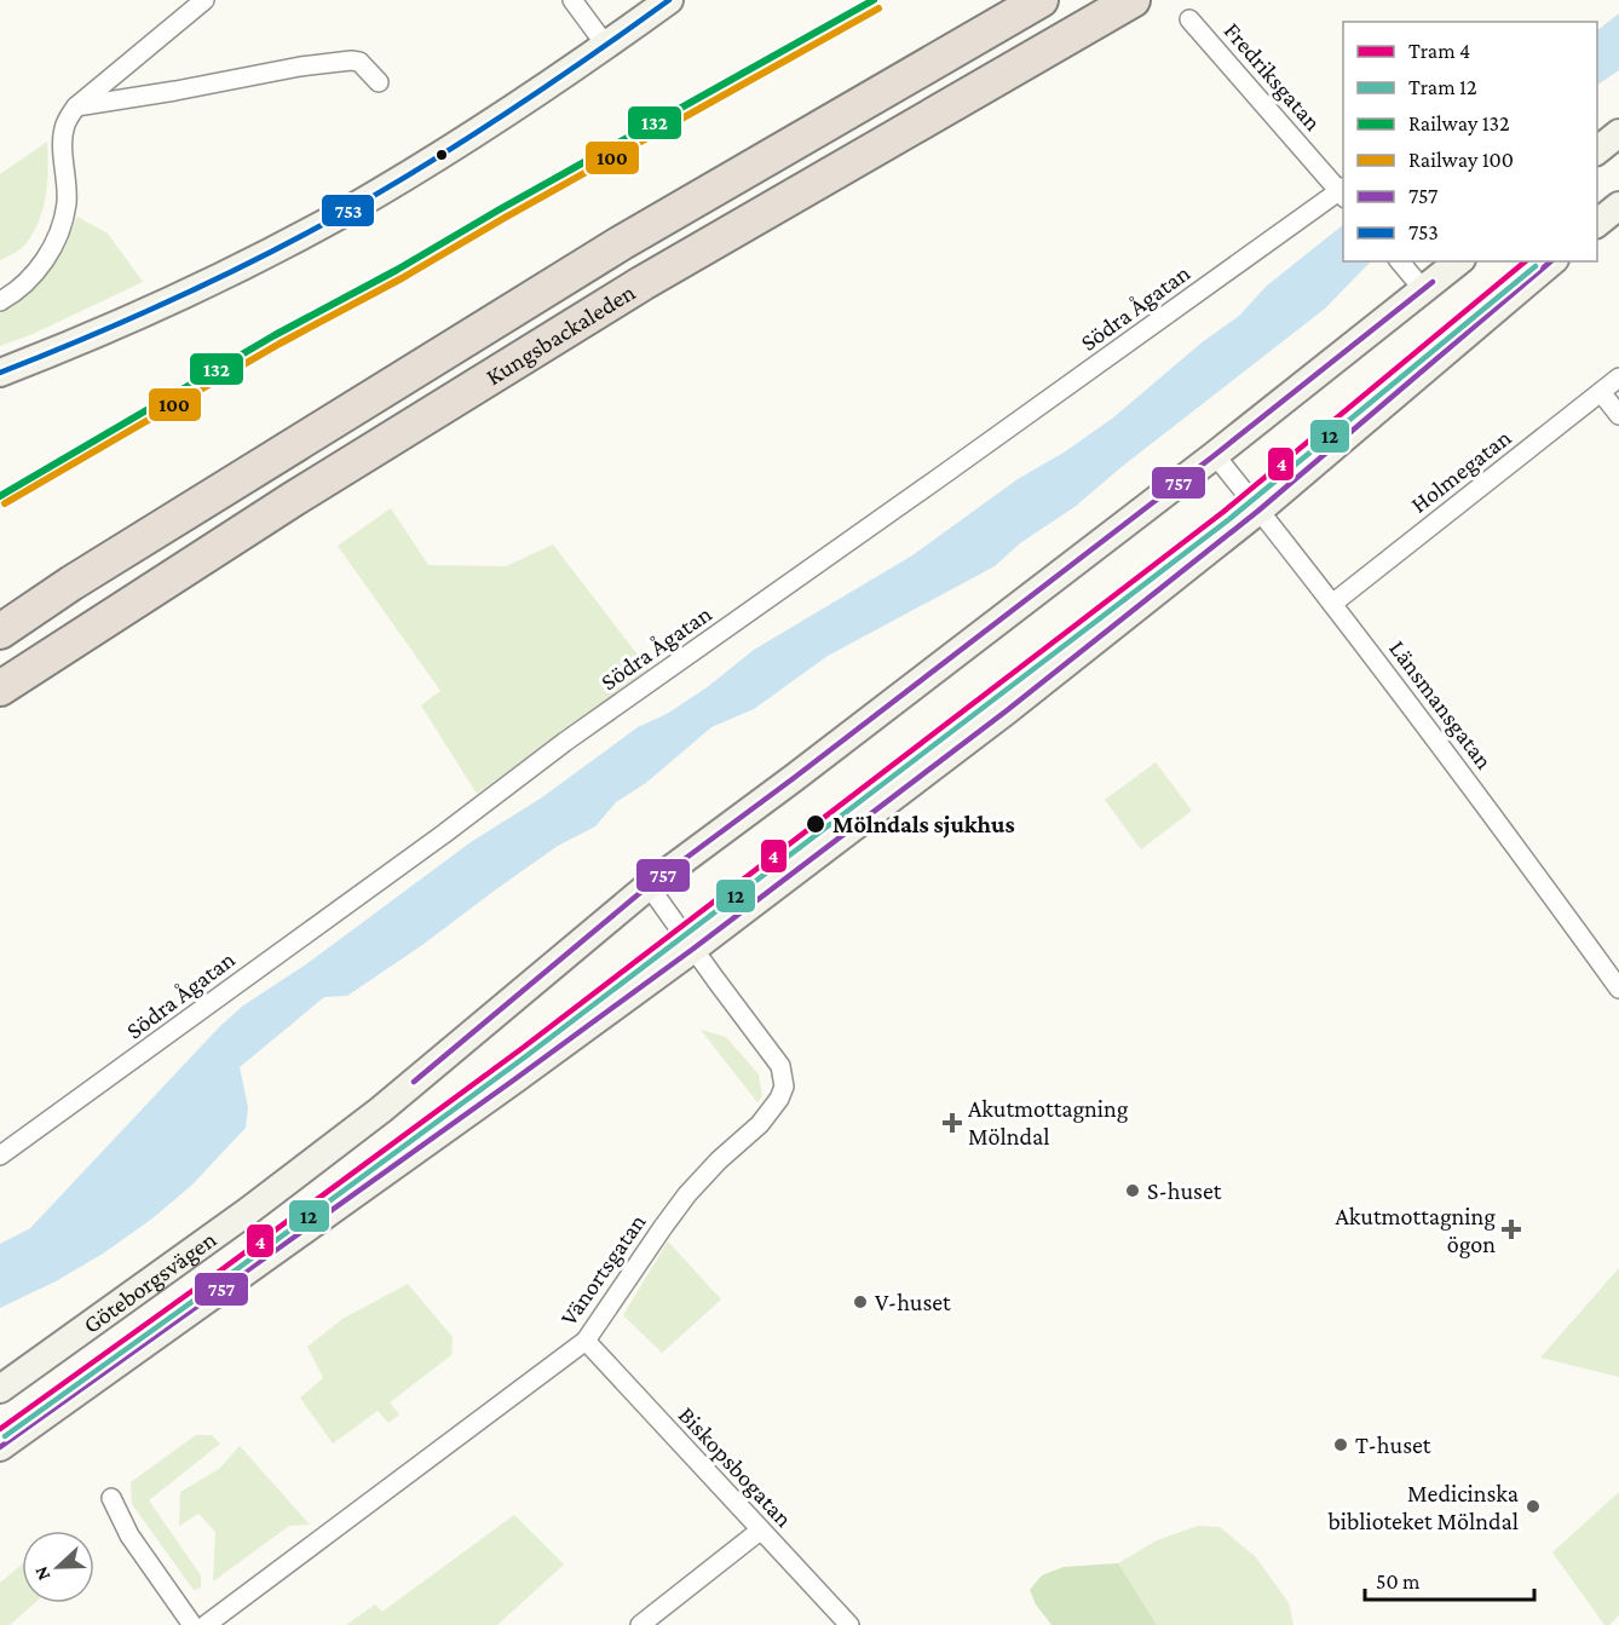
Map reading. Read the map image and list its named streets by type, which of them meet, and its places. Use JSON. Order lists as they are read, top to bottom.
{
  "streets": {
    "highway": ["Kungsbackaleden"],
    "main road": ["Göteborgsvägen"],
    "street": [
      "Fredriksgatan",
      "Södra Ågatan",
      "Holmegatan",
      "Länsmansgatan",
      "Vänortsgatan",
      "Biskopsbogatan"
    ]
  },
  "crossings": [
    ["Fredriksgatan", "Södra Ågatan"],
    ["Holmegatan", "Länsmansgatan"],
    ["Länsmansgatan", "Göteborgsvägen"],
    ["Vänortsgatan", "Göteborgsvägen"],
    ["Vänortsgatan", "Biskopsbogatan"]
  ],
  "places": {
    "other": [
      "Mölndals sjukhus",
      "S-huset",
      "V-huset",
      "T-huset",
      "Medicinska biblioteket Mölndal"
    ],
    "health": ["Akutmottagning Mölndal", "Akutmottagning ögon"]
  },
  "lines": [
    "rail line 132",
    "transit line 753",
    "rail line 100",
    "tram line 4",
    "transit line 757",
    "tram line 12"
  ],
  "legend": [
    "Tram 4",
    "Tram 12",
    "Railway 132",
    "Railway 100",
    "757",
    "753"
  ],
  "scale_bar": "50 m",
  "north": "left"
}
